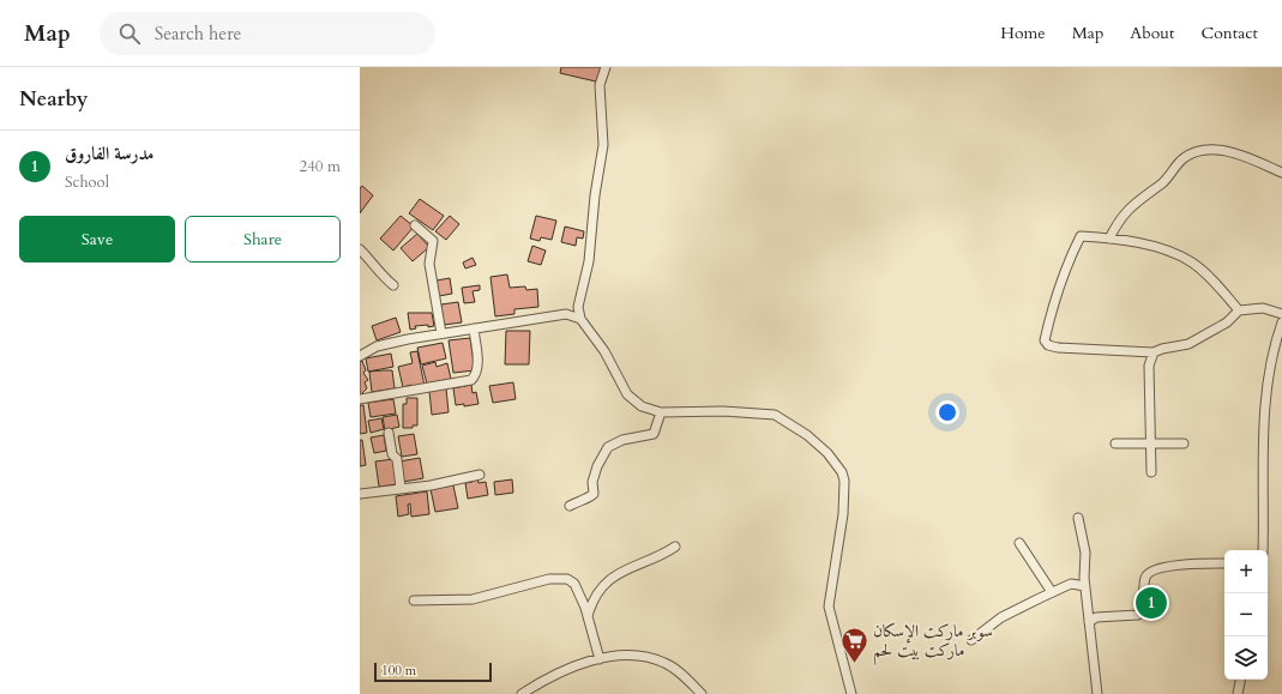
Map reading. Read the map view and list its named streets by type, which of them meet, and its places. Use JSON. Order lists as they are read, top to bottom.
{
  "places": {
    "supermarket": ["سوبر ماركت الإسكان ماركت بيت لحم"]
  },
  "scale_bar": "100 m",
  "page": {
    "header": "Map",
    "search": "Search here",
    "nav": [
      "Home",
      "Map",
      "About",
      "Contact"
    ],
    "heading": "Nearby",
    "list": [
      {
        "mark": "1",
        "name": "مدرسة الفاروق",
        "note": "School",
        "value": "240 m"
      }
    ],
    "buttons": ["Save", "Share"],
    "map_buttons": ["+", "−"],
    "pins": "1",
    "scale": "100 m"
  }
}
